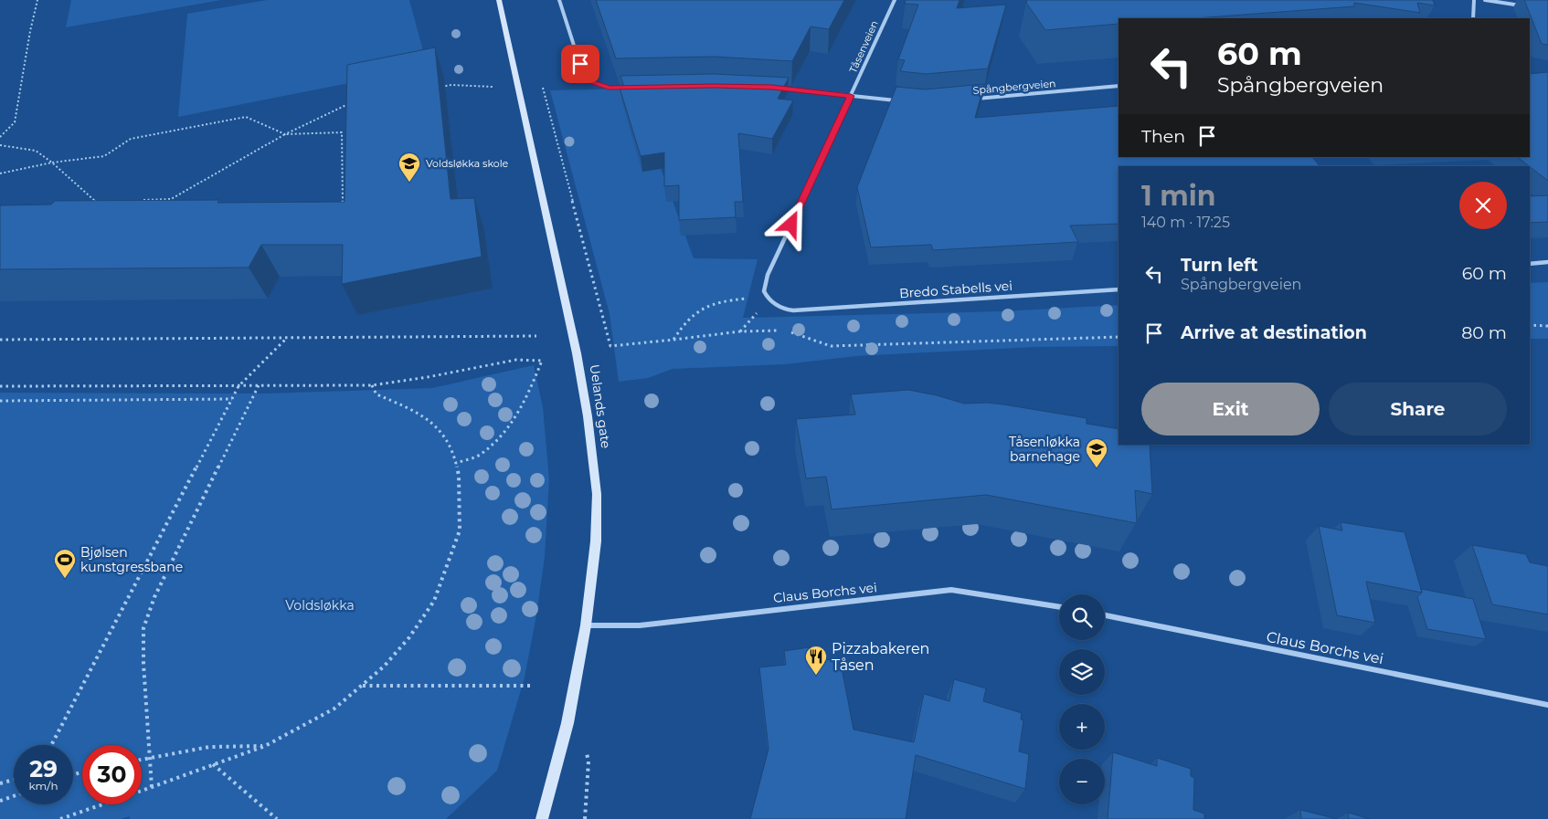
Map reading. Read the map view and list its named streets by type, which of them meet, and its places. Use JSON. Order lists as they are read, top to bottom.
{
  "streets": {
    "street": [
      "Tåsenveien",
      "Spångbergveien",
      "Bredo Stabells vei",
      "Uelands gate",
      "Claus Borchs vei"
    ]
  },
  "crossings": [
    ["Tåsenveien", "Bredo Stabells vei"],
    ["Uelands gate", "Claus Borchs vei"]
  ],
  "parks": ["Voldsløkka"],
  "places": {
    "school or university": ["Voldsløkka skole", "Tåsenløkka barnehage"],
    "sports": ["Bjølsen kunstgressbane"],
    "restaurant": ["Pizzabakeren Tåsen"]
  },
  "page": {
    "turn": ["60 m", "Spångbergveien"],
    "then": "Then",
    "heading": ["1 min", "140 m · 17:25"],
    "list": [
      {
        "name": "Turn left",
        "note": "Spångbergveien",
        "value": "60 m"
      },
      {
        "name": "Arrive at destination",
        "value": "80 m"
      }
    ],
    "buttons": ["Exit", "Share"],
    "map_buttons": ["+", "−"],
    "speed": "29 km/h",
    "limit": "30"
  }
}
